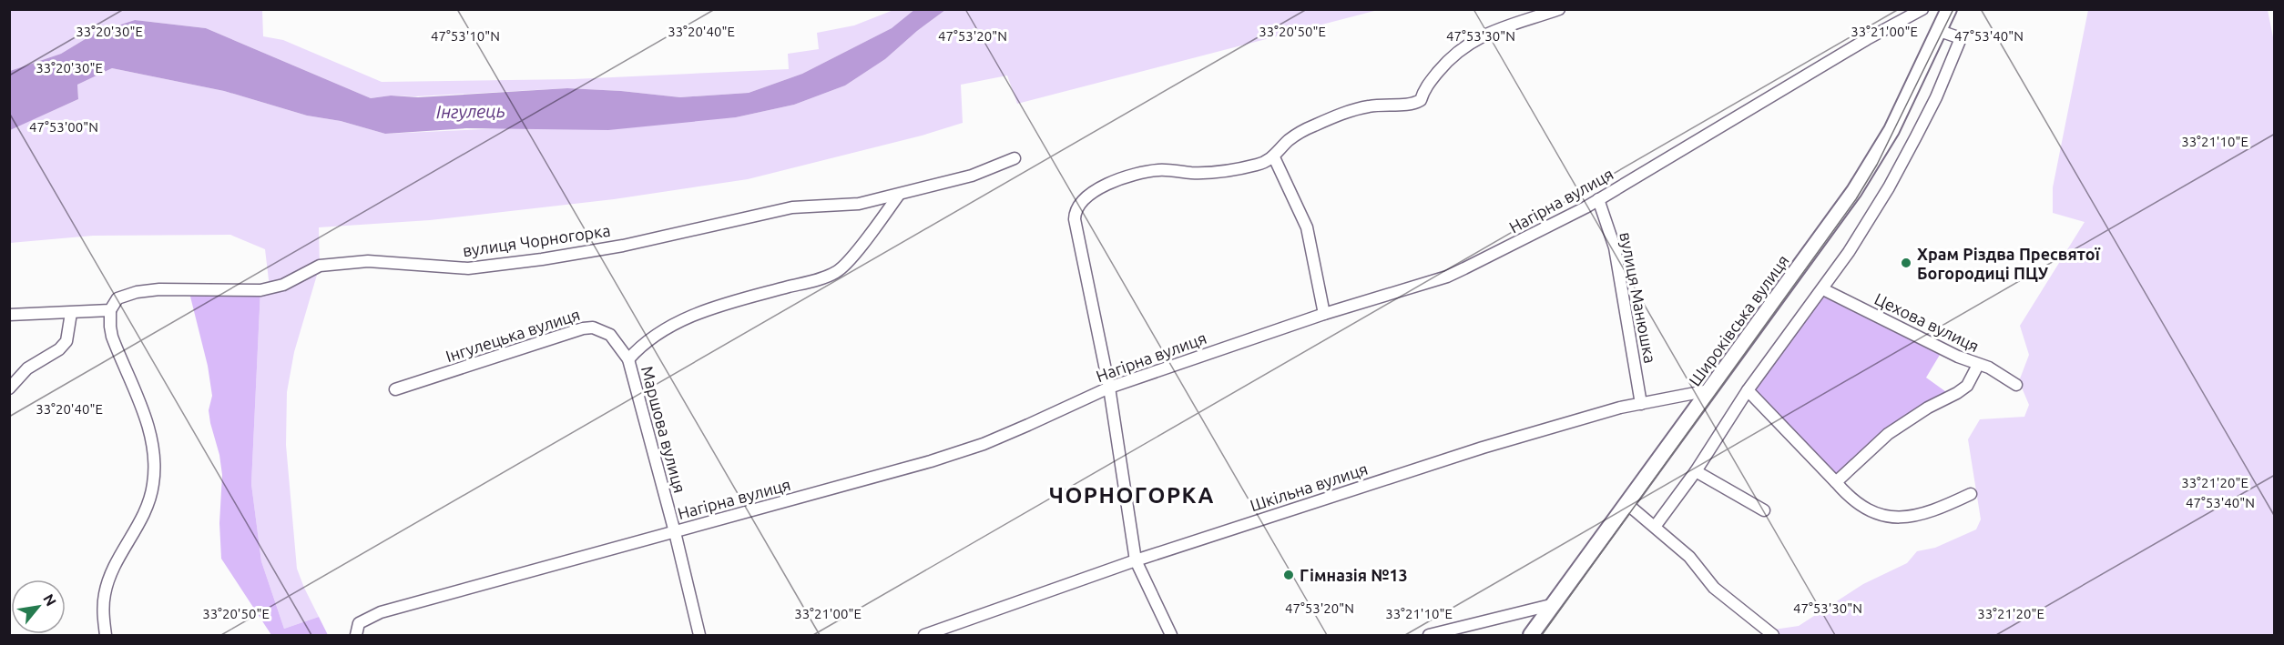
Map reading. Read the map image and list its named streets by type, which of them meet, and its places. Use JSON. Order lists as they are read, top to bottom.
{
  "streets": {
    "main road": ["Широківська вулиця"],
    "street": [
      "Нагірна вулиця",
      "вулиця Чорногорка",
      "вулиця Манюшка",
      "Цехова вулиця",
      "Інгулецька вулиця",
      "Маршова вулиця",
      "Шкільна вулиця"
    ]
  },
  "crossings": [
    ["Нагірна вулиця", "вулиця Манюшка"],
    ["Нагірна вулиця", "Маршова вулиця"],
    ["вулиця Манюшка", "Шкільна вулиця"],
    ["Широківська вулиця", "Шкільна вулиця"],
    ["Інгулецька вулиця", "Маршова вулиця"]
  ],
  "districts": ["ЧОРНОГОРКА"],
  "water": ["Інгулець"],
  "places": ["Храм Різдва Пресвятої Богородиці ПЦУ", "Гімназія №13"],
  "north": "top right",
  "coordinates": [
    "33°20'30\"E",
    "33°20'40\"E",
    "33°20'50\"E",
    "33°21'00\"E",
    "47°53'10\"N",
    "47°53'20\"N",
    "47°53'30\"N",
    "47°53'40\"N",
    "47°53'00\"N",
    "33°21'10\"E",
    "33°21'20\"E"
  ]
}
